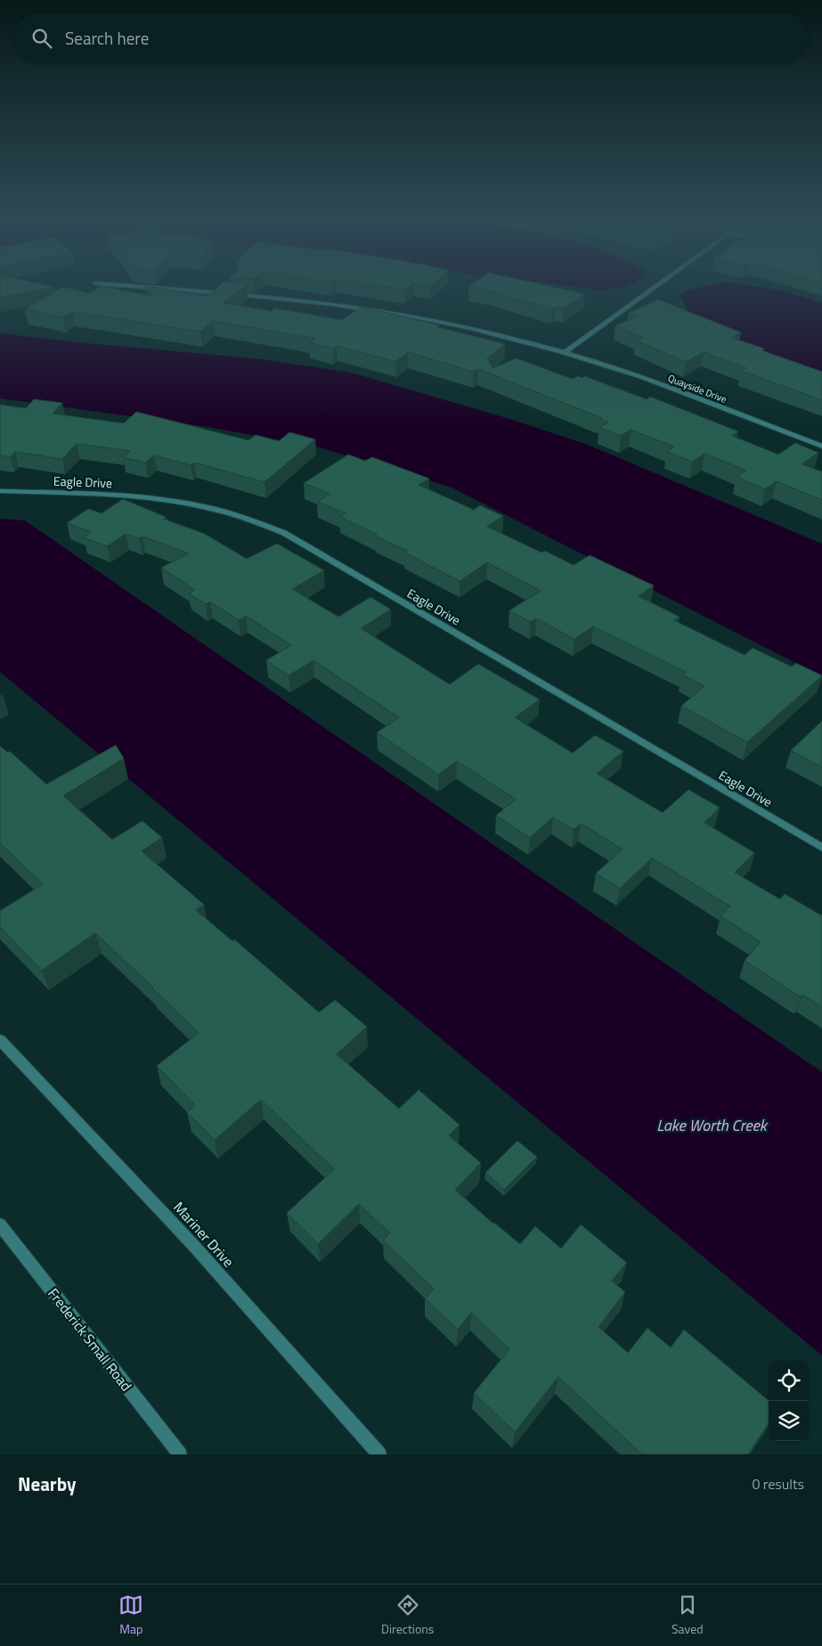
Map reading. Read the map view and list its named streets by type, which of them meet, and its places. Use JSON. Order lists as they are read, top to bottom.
{
  "streets": {
    "street": [
      "Quayside Drive",
      "Eagle Drive",
      "Mariner Drive",
      "Frederick Small Road"
    ]
  },
  "water": ["Lake Worth Creek"],
  "page": {
    "search": "Search here",
    "heading": ["Nearby", "0 results"],
    "nav": ["Map", "Directions", "Saved"]
  }
}
